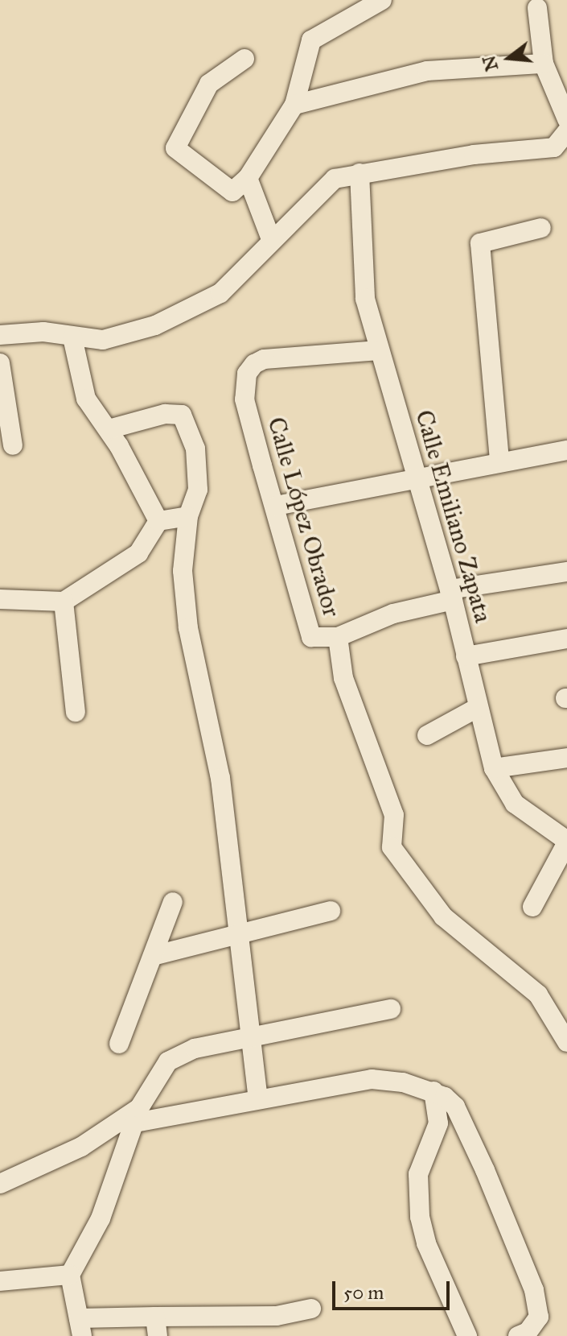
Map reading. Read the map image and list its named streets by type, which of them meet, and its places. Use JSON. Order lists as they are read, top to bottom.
{
  "streets": {
    "street": ["Calle Emiliano Zapata", "Calle López Obrador"]
  },
  "crossings": [
    ["Calle Emiliano Zapata", "Calle López Obrador"]
  ],
  "scale_bar": "50 m",
  "north": "left"
}
